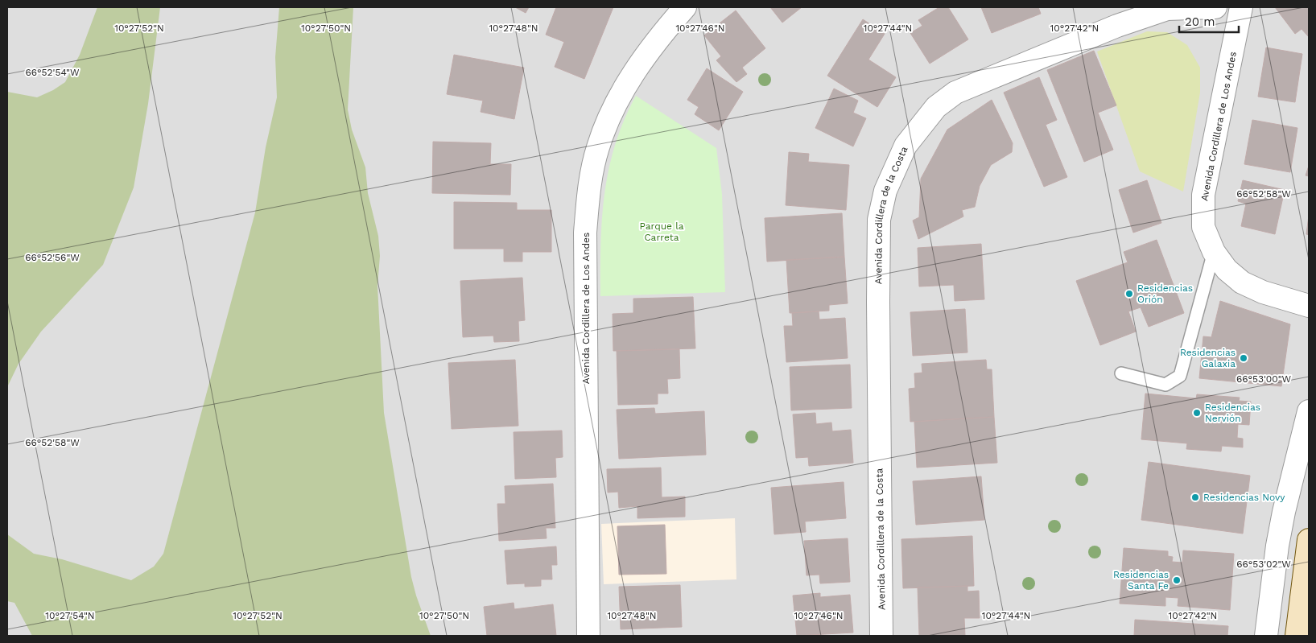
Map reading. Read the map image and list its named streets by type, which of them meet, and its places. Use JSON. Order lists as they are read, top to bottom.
{
  "streets": {
    "street": ["Avenida Cordillera de Los Andes", "Avenida Cordillera de la Costa"]
  },
  "parks": ["Parque la Carreta"],
  "places": [
    "Residencias Orión",
    "Residencias Galaxia",
    "Residencias Nervión",
    "Residencias Novy",
    "Residencias Santa Fe"
  ],
  "scale_bar": "20 m",
  "coordinates": [
    "10°27'52\"N",
    "10°27'50\"N",
    "10°27'48\"N",
    "10°27'46\"N",
    "10°27'44\"N",
    "10°27'42\"N",
    "66°52'54\"W",
    "66°52'58\"W",
    "66°52'56\"W",
    "66°53'00\"W",
    "66°53'02\"W",
    "10°27'54\"N"
  ]
}
